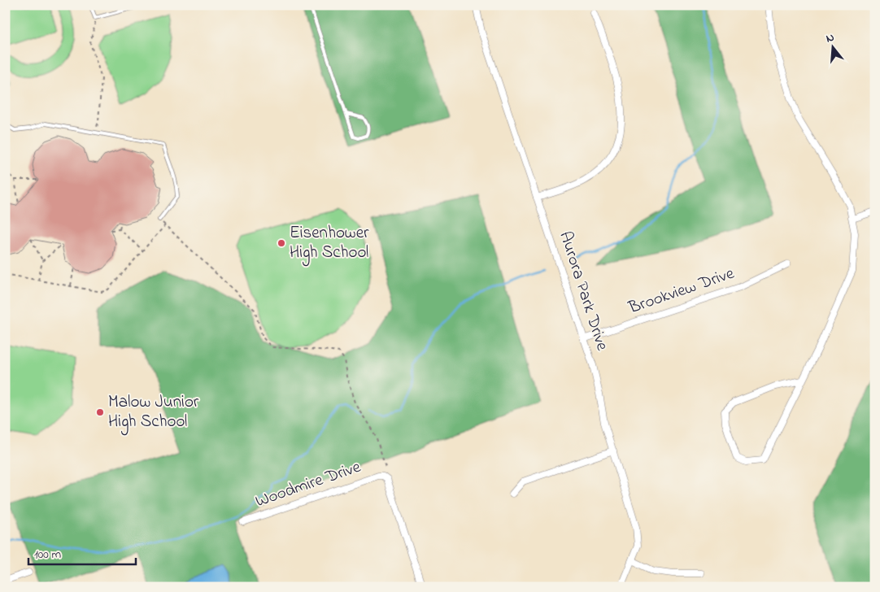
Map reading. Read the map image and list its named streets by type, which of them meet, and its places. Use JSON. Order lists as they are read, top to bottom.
{
  "streets": {
    "street": ["Aurora Park Drive", "Brookview Drive", "Woodmire Drive"]
  },
  "crossings": [
    ["Aurora Park Drive", "Brookview Drive"]
  ],
  "places": ["Eisenhower High School", "Malow Junior High School"],
  "scale_bar": "100 m",
  "north": "top"
}
